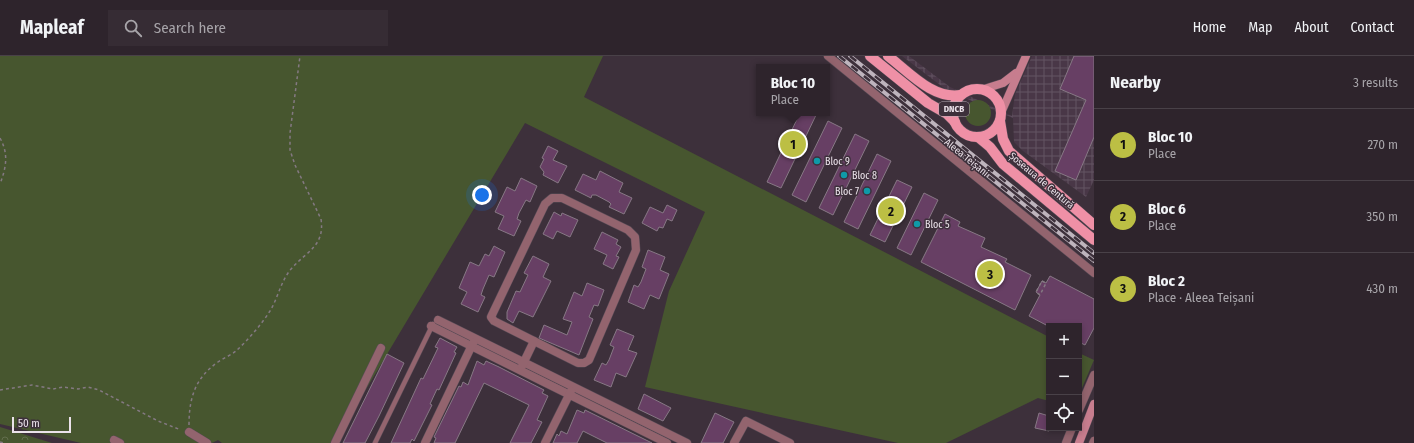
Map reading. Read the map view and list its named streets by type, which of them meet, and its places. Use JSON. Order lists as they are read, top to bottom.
{
  "streets": {
    "main road": ["DNCB", "Șoseaua de Centură"],
    "street": ["Aleea Teișani"]
  },
  "crossings": [
    ["DNCB", "Șoseaua de Centură"]
  ],
  "places": [
    "Bloc 9",
    "Bloc 8",
    "Bloc 7",
    "Bloc 5"
  ],
  "scale_bar": "50 m",
  "page": {
    "header": "Mapleaf",
    "search": "Search here",
    "nav": [
      "Home",
      "Map",
      "About",
      "Contact"
    ],
    "heading": ["Nearby", "3 results"],
    "popup": ["Bloc 10", "Place"],
    "list": [
      {
        "mark": "1",
        "name": "Bloc 10",
        "note": "Place",
        "value": "270 m"
      },
      {
        "mark": "2",
        "name": "Bloc 6",
        "note": "Place",
        "value": "350 m"
      },
      {
        "mark": "3",
        "name": "Bloc 2",
        "note": "Place · Aleea Teișani",
        "value": "430 m"
      }
    ],
    "pins": ["1", "2", "3"],
    "map_buttons": ["+", "−"],
    "scale": "50 m"
  }
}
